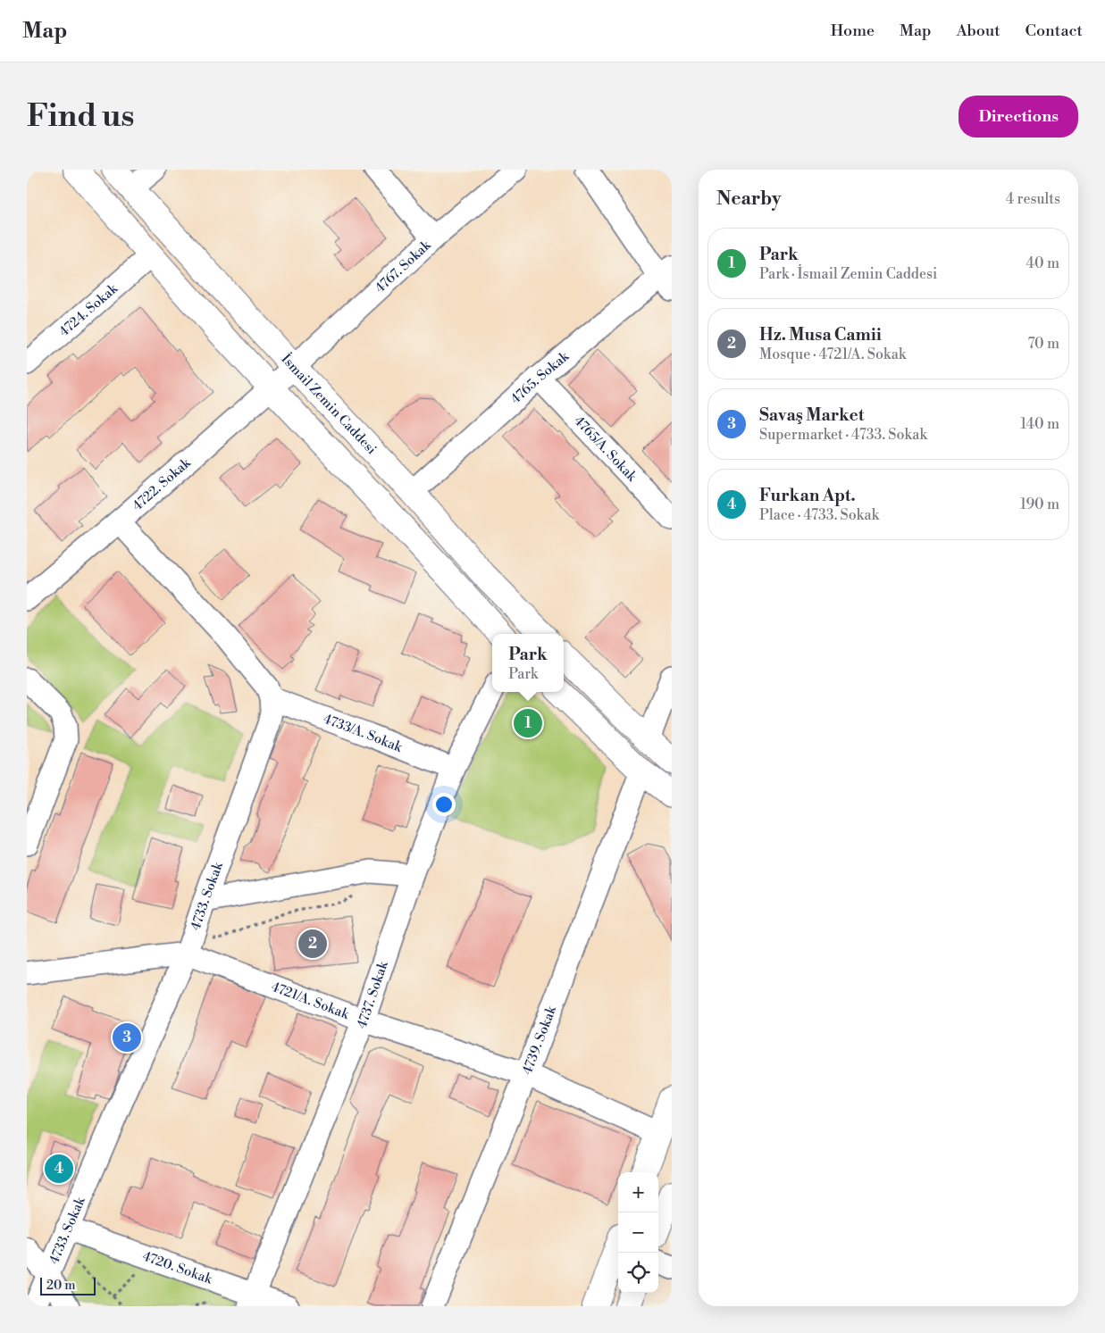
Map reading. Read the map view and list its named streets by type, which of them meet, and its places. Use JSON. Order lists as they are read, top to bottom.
{
  "streets": {
    "main road": ["İsmail Zemin Caddesi"],
    "street": [
      "4767. Sokak",
      "4724. Sokak",
      "4765. Sokak",
      "4765/A. Sokak",
      "4722. Sokak",
      "4733/A. Sokak",
      "4733. Sokak",
      "4737. Sokak",
      "4721/A. Sokak",
      "4739. Sokak",
      "4720. Sokak"
    ]
  },
  "crossings": [
    ["4767. Sokak", "İsmail Zemin Caddesi"],
    ["4767. Sokak", "4722. Sokak"],
    ["4765. Sokak", "İsmail Zemin Caddesi"],
    ["4765. Sokak", "4765/A. Sokak"],
    ["İsmail Zemin Caddesi", "4722. Sokak"],
    ["4722. Sokak", "4733. Sokak"],
    ["4733/A. Sokak", "4733. Sokak"],
    ["4733/A. Sokak", "4737. Sokak"],
    ["4733. Sokak", "4721/A. Sokak"],
    ["4733. Sokak", "4720. Sokak"],
    ["4737. Sokak", "4721/A. Sokak"],
    ["4737. Sokak", "4720. Sokak"],
    ["4721/A. Sokak", "4739. Sokak"]
  ],
  "scale_bar": "20 m",
  "page": {
    "header": "Map",
    "nav": [
      "Home",
      "Map",
      "About",
      "Contact"
    ],
    "buttons": "Directions",
    "title": "Find us",
    "heading": ["Nearby", "4 results"],
    "list": [
      {
        "mark": "1",
        "name": "Park",
        "note": "Park · İsmail Zemin Caddesi",
        "value": "40 m"
      },
      {
        "mark": "2",
        "name": "Hz. Musa Camii",
        "note": "Mosque · 4721/A. Sokak",
        "value": "70 m"
      },
      {
        "mark": "3",
        "name": "Savaş Market",
        "note": "Supermarket · 4733. Sokak",
        "value": "140 m"
      },
      {
        "mark": "4",
        "name": "Furkan Apt.",
        "note": "Place · 4733. Sokak",
        "value": "190 m"
      }
    ],
    "popup": ["Park", "Park"],
    "pins": [
      "1",
      "2",
      "3",
      "4"
    ],
    "map_buttons": ["+", "−"],
    "scale": "20 m"
  }
}
